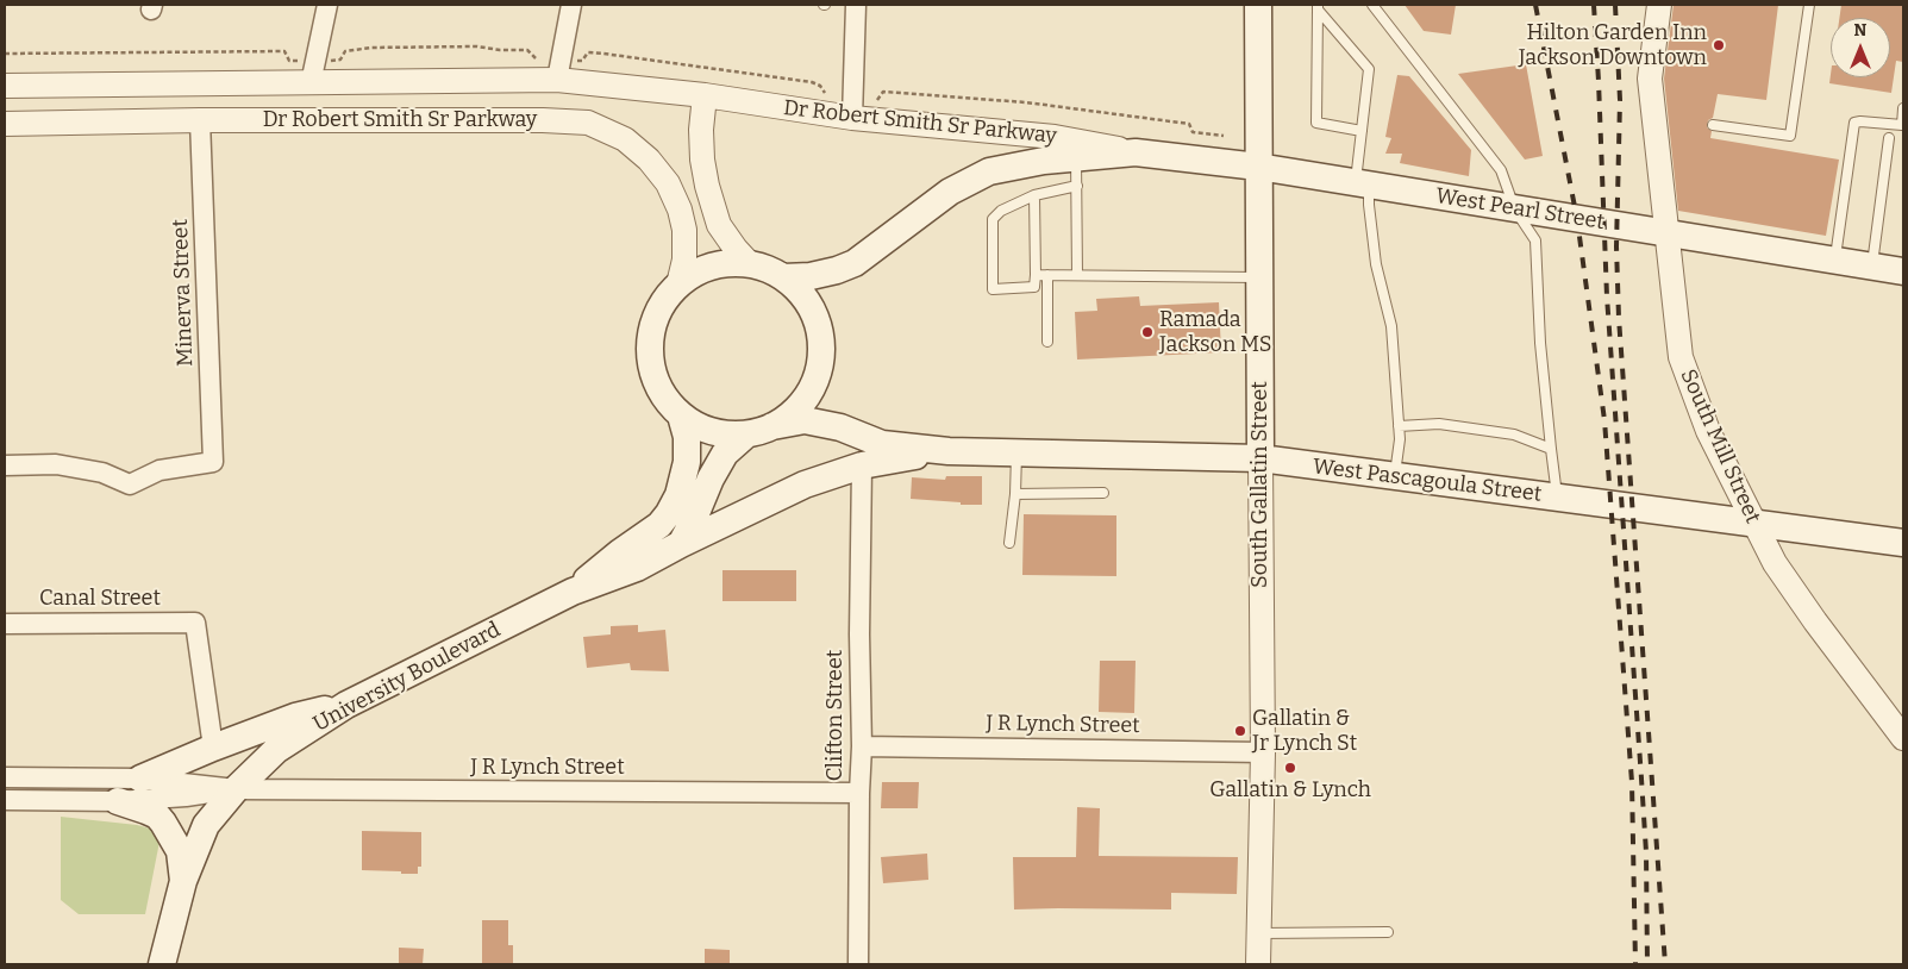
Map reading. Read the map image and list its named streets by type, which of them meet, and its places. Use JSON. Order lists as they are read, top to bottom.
{
  "streets": {
    "main road": [
      "West Pearl Street",
      "West Pascagoula Street",
      "South Gallatin Street",
      "University Boulevard"
    ],
    "street": [
      "Dr Robert Smith Sr Parkway",
      "Minerva Street",
      "South Mill Street",
      "Canal Street",
      "Clifton Street",
      "J R Lynch Street"
    ]
  },
  "crossings": [
    ["Dr Robert Smith Sr Parkway", "West Pearl Street"],
    ["Dr Robert Smith Sr Parkway", "Minerva Street"],
    ["Dr Robert Smith Sr Parkway", "West Pascagoula Street"],
    ["Dr Robert Smith Sr Parkway", "University Boulevard"],
    ["West Pearl Street", "South Mill Street"],
    ["West Pearl Street", "South Gallatin Street"],
    ["South Mill Street", "West Pascagoula Street"],
    ["West Pascagoula Street", "South Gallatin Street"],
    ["West Pascagoula Street", "University Boulevard"],
    ["West Pascagoula Street", "Clifton Street"],
    ["South Gallatin Street", "J R Lynch Street"],
    ["University Boulevard", "J R Lynch Street"],
    ["Clifton Street", "J R Lynch Street"]
  ],
  "places": [
    "Hilton Garden Inn Jackson Downtown",
    "Ramada Jackson MS",
    "Gallatin & Jr Lynch St",
    "Gallatin & Lynch"
  ],
  "north": "top"
}
